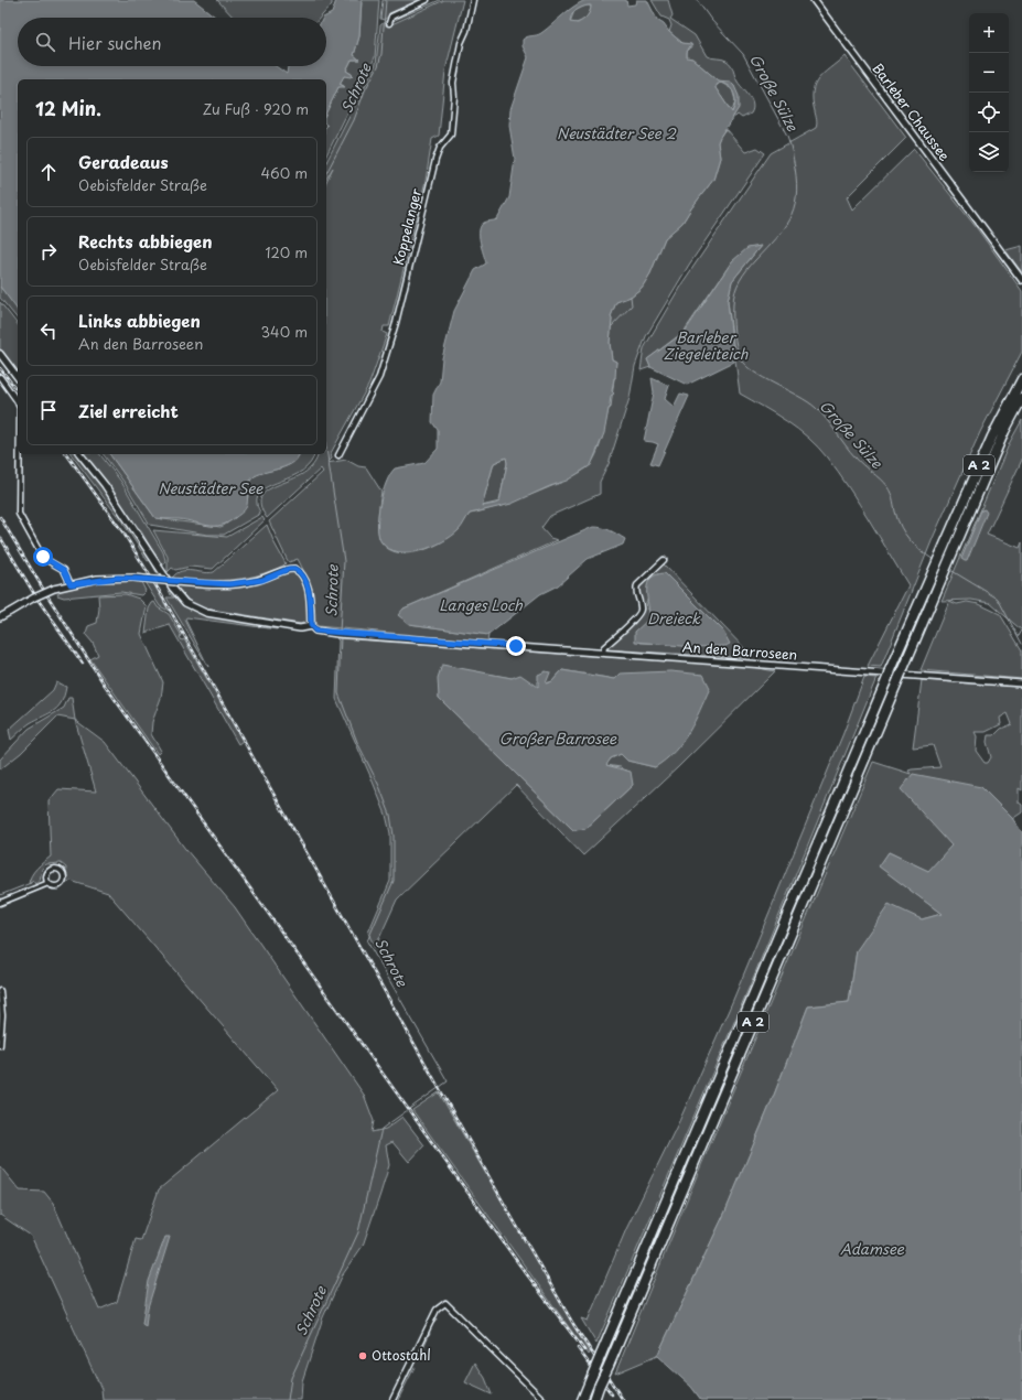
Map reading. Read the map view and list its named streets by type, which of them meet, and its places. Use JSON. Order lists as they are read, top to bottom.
{
  "streets": {
    "highway": ["A 2"],
    "street": ["Barleber Chaussee", "Koppelanger", "An den Barroseen"]
  },
  "water": [
    "Schrote",
    "Große Sülze",
    "Neustädter See 2",
    "Barleber Ziegeleiteich",
    "Neustädter See",
    "Langes Loch",
    "Dreieck",
    "Großer Barrosee",
    "Adamsee"
  ],
  "places": ["Ottostahl"],
  "page": {
    "map_buttons": ["+", "−"],
    "search": "Hier suchen",
    "heading": ["12 Min.", "Zu Fuß · 920 m"],
    "list": [
      ["Geradeaus", "Oebisfelder Straße", "460 m"],
      ["Rechts abbiegen", "Oebisfelder Straße", "120 m"],
      ["Links abbiegen", "An den Barroseen", "340 m"],
      "Ziel erreicht"
    ]
  }
}
